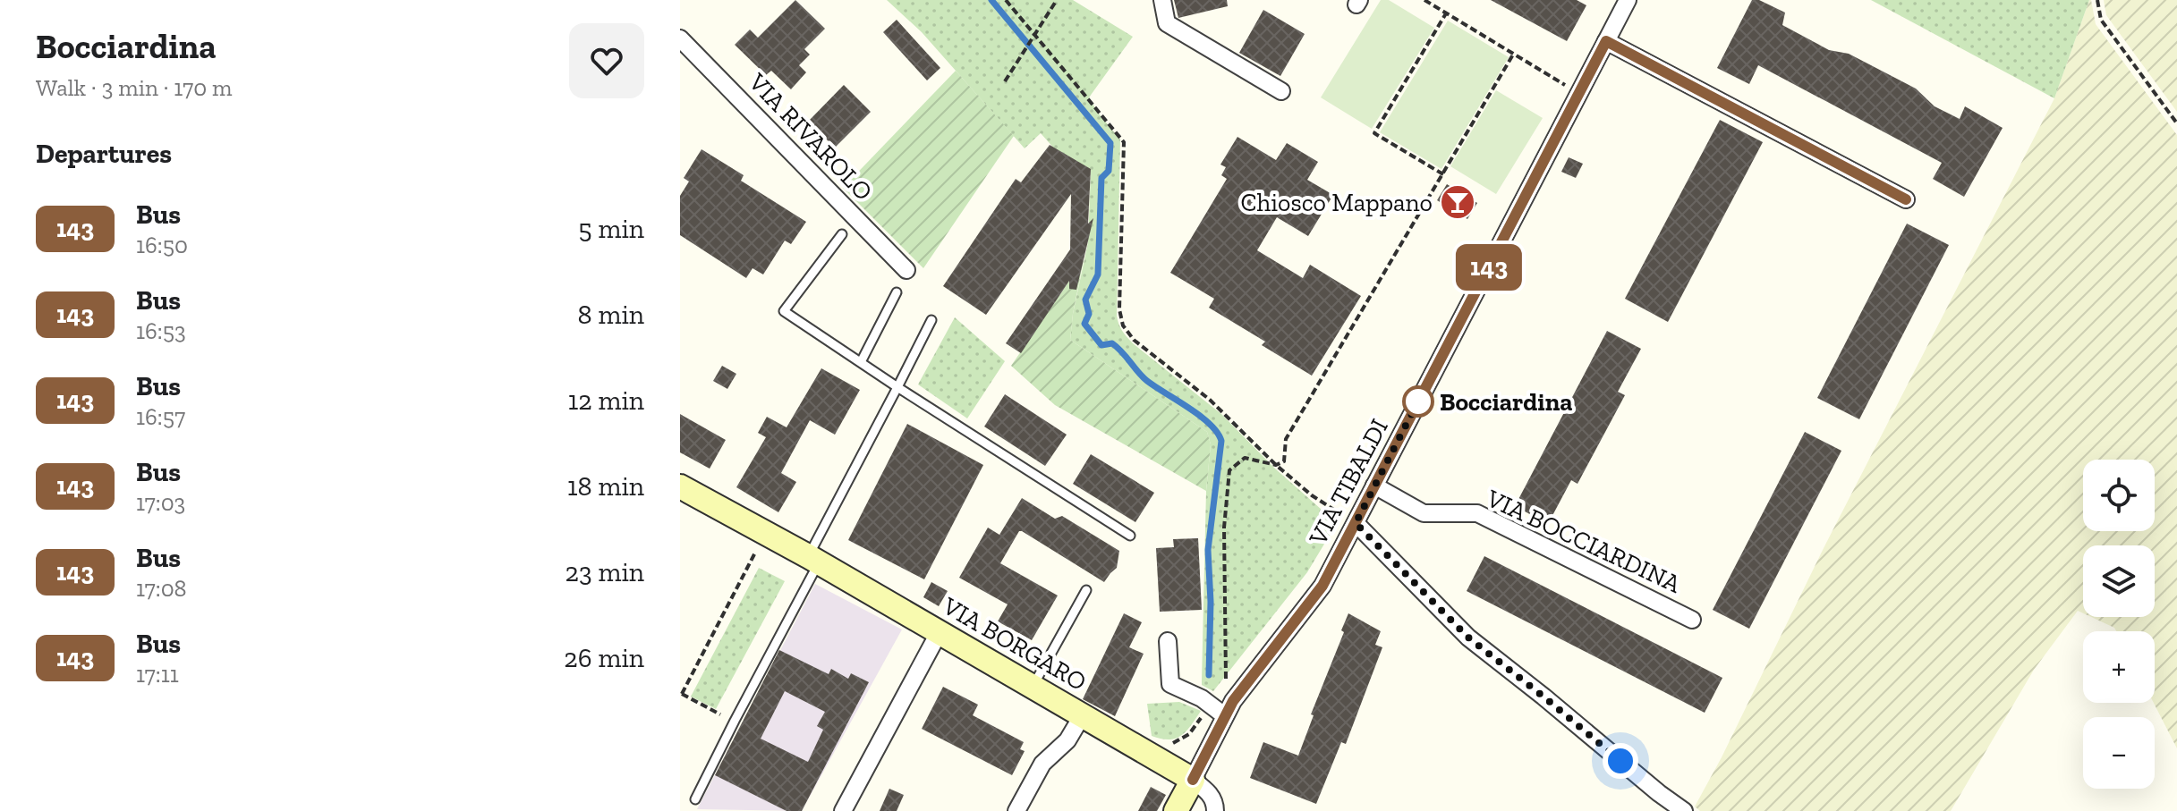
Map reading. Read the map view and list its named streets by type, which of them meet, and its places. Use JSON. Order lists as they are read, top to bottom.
{
  "streets": {
    "street": [
      "VIA RIVAROLO",
      "VIA TIBALDI",
      "VIA BOCCIARDINA",
      "VIA BORGARO"
    ]
  },
  "crossings": [
    ["VIA TIBALDI", "VIA BOCCIARDINA"],
    ["VIA TIBALDI", "VIA BORGARO"]
  ],
  "places": {
    "bar": ["Chiosco Mappano"],
    "other": ["Bocciardina"]
  },
  "lines": ["bus line 143"],
  "page": {
    "heading": [
      ["Bocciardina", "Walk · 3 min · 170 m"],
      "Departures"
    ],
    "on_map": "143",
    "list": [
      {
        "mark": "143",
        "name": "Bus",
        "note": "16:50",
        "value": "5 min"
      },
      {
        "mark": "143",
        "name": "Bus",
        "note": "16:53",
        "value": "8 min"
      },
      {
        "mark": "143",
        "name": "Bus",
        "note": "16:57",
        "value": "12 min"
      },
      {
        "mark": "143",
        "name": "Bus",
        "note": "17:03",
        "value": "18 min"
      },
      {
        "mark": "143",
        "name": "Bus",
        "note": "17:08",
        "value": "23 min"
      },
      {
        "mark": "143",
        "name": "Bus",
        "note": "17:11",
        "value": "26 min"
      }
    ],
    "map_buttons": ["+", "−"]
  }
}
